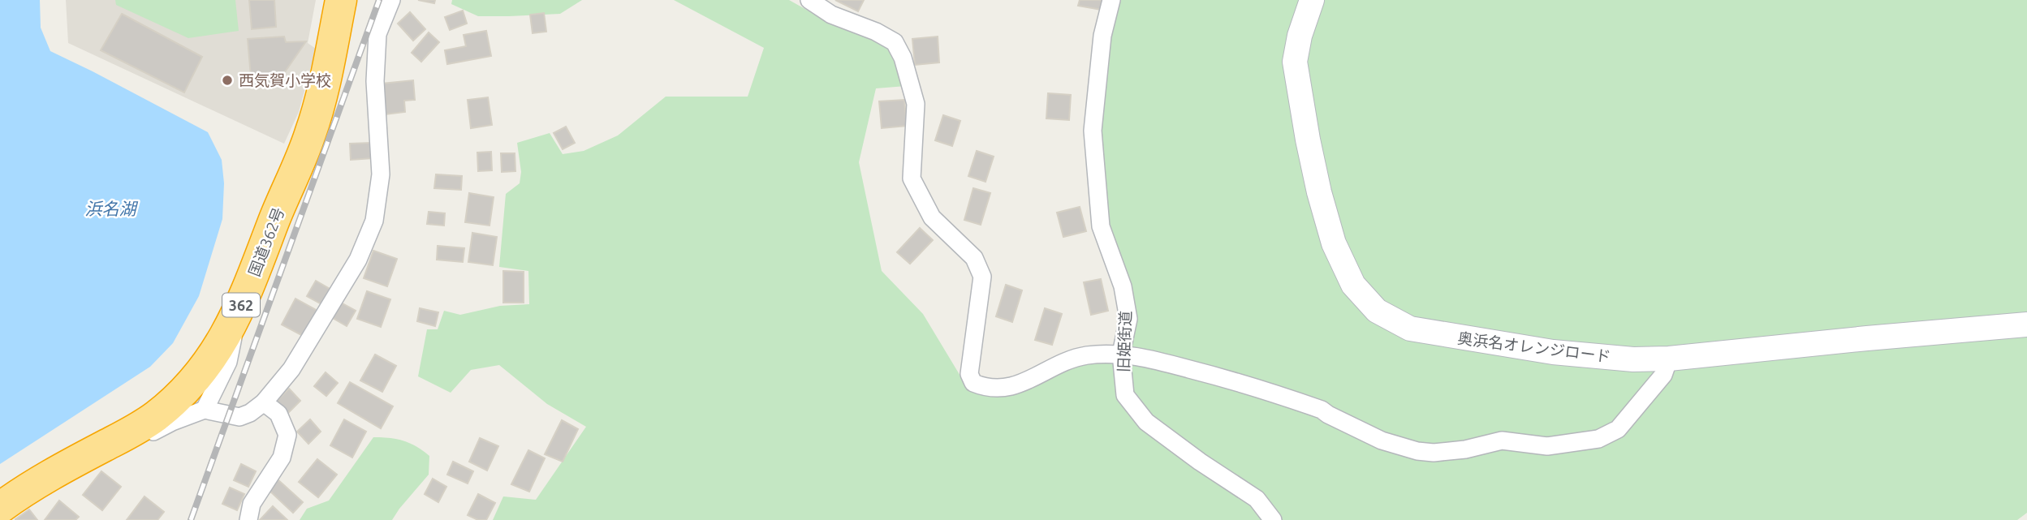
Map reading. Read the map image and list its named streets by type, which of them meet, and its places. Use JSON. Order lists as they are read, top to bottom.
{
  "streets": {
    "highway": ["国道362号", "362"],
    "street": ["旧姫街道", "奥浜名オレンジロード"]
  },
  "water": ["浜名湖"],
  "places": ["西気賀小学校"]
}
